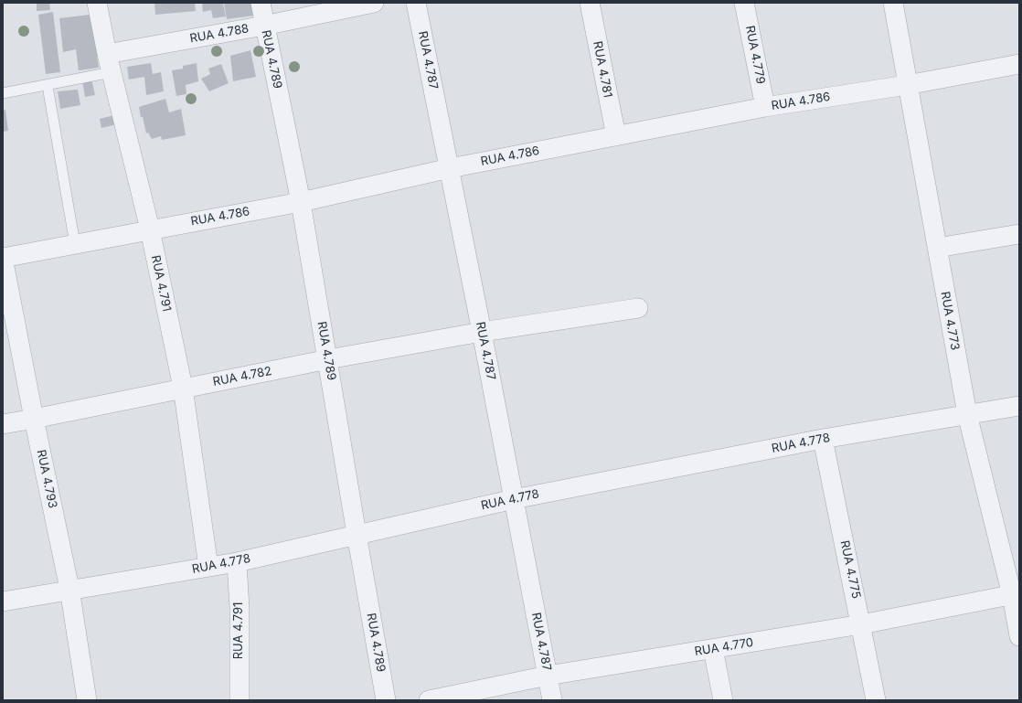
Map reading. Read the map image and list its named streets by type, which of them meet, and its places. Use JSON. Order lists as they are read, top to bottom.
{
  "streets": {
    "street": [
      "RUA 4.788",
      "RUA 4.779",
      "RUA 4.789",
      "RUA 4.787",
      "RUA 4.781",
      "RUA 4.786",
      "RUA 4.791",
      "RUA 4.773",
      "RUA 4.782",
      "RUA 4.778",
      "RUA 4.793",
      "RUA 4.775",
      "RUA 4.770"
    ]
  },
  "crossings": [
    ["RUA 4.788", "RUA 4.789"],
    ["RUA 4.788", "RUA 4.791"],
    ["RUA 4.779", "RUA 4.786"],
    ["RUA 4.789", "RUA 4.786"],
    ["RUA 4.789", "RUA 4.782"],
    ["RUA 4.789", "RUA 4.778"],
    ["RUA 4.787", "RUA 4.786"],
    ["RUA 4.787", "RUA 4.782"],
    ["RUA 4.787", "RUA 4.778"],
    ["RUA 4.787", "RUA 4.770"],
    ["RUA 4.781", "RUA 4.786"],
    ["RUA 4.786", "RUA 4.791"],
    ["RUA 4.786", "RUA 4.773"],
    ["RUA 4.786", "RUA 4.793"],
    ["RUA 4.791", "RUA 4.782"],
    ["RUA 4.791", "RUA 4.778"],
    ["RUA 4.773", "RUA 4.778"],
    ["RUA 4.773", "RUA 4.770"],
    ["RUA 4.782", "RUA 4.793"],
    ["RUA 4.778", "RUA 4.793"],
    ["RUA 4.778", "RUA 4.775"],
    ["RUA 4.775", "RUA 4.770"]
  ]
}
